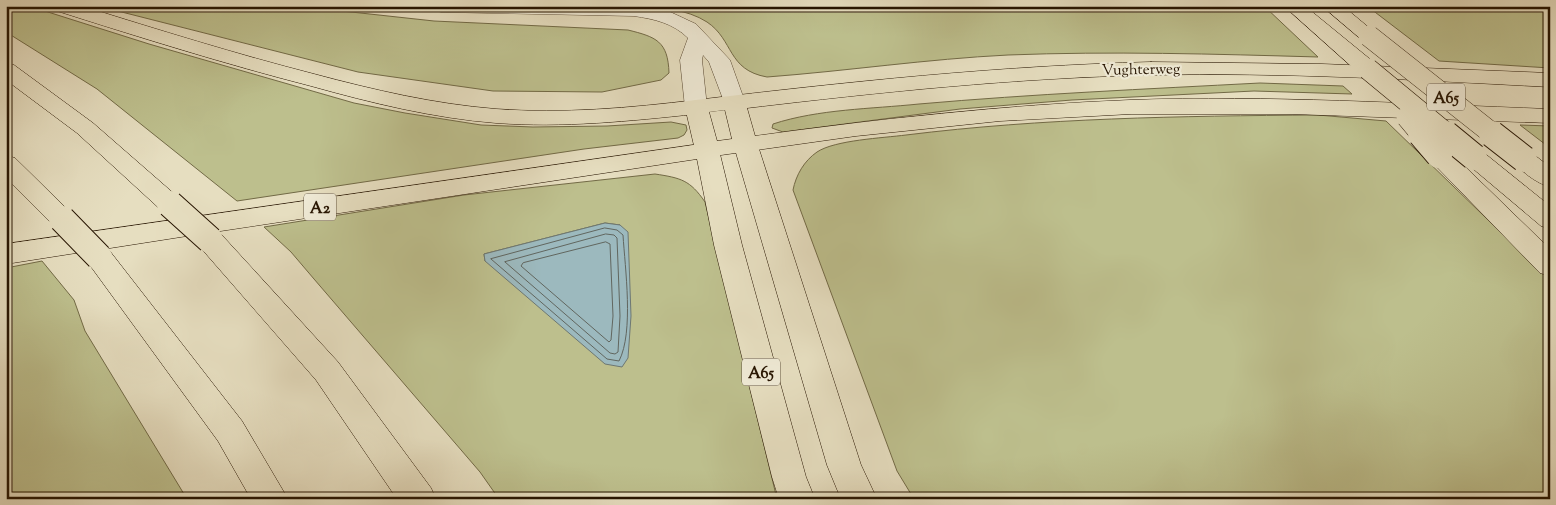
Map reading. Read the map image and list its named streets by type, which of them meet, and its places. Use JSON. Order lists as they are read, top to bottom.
{
  "streets": {
    "main road": ["Vughterweg", "A65", "A2"]
  },
  "crossings": [
    ["A65", "A2"]
  ]
}
